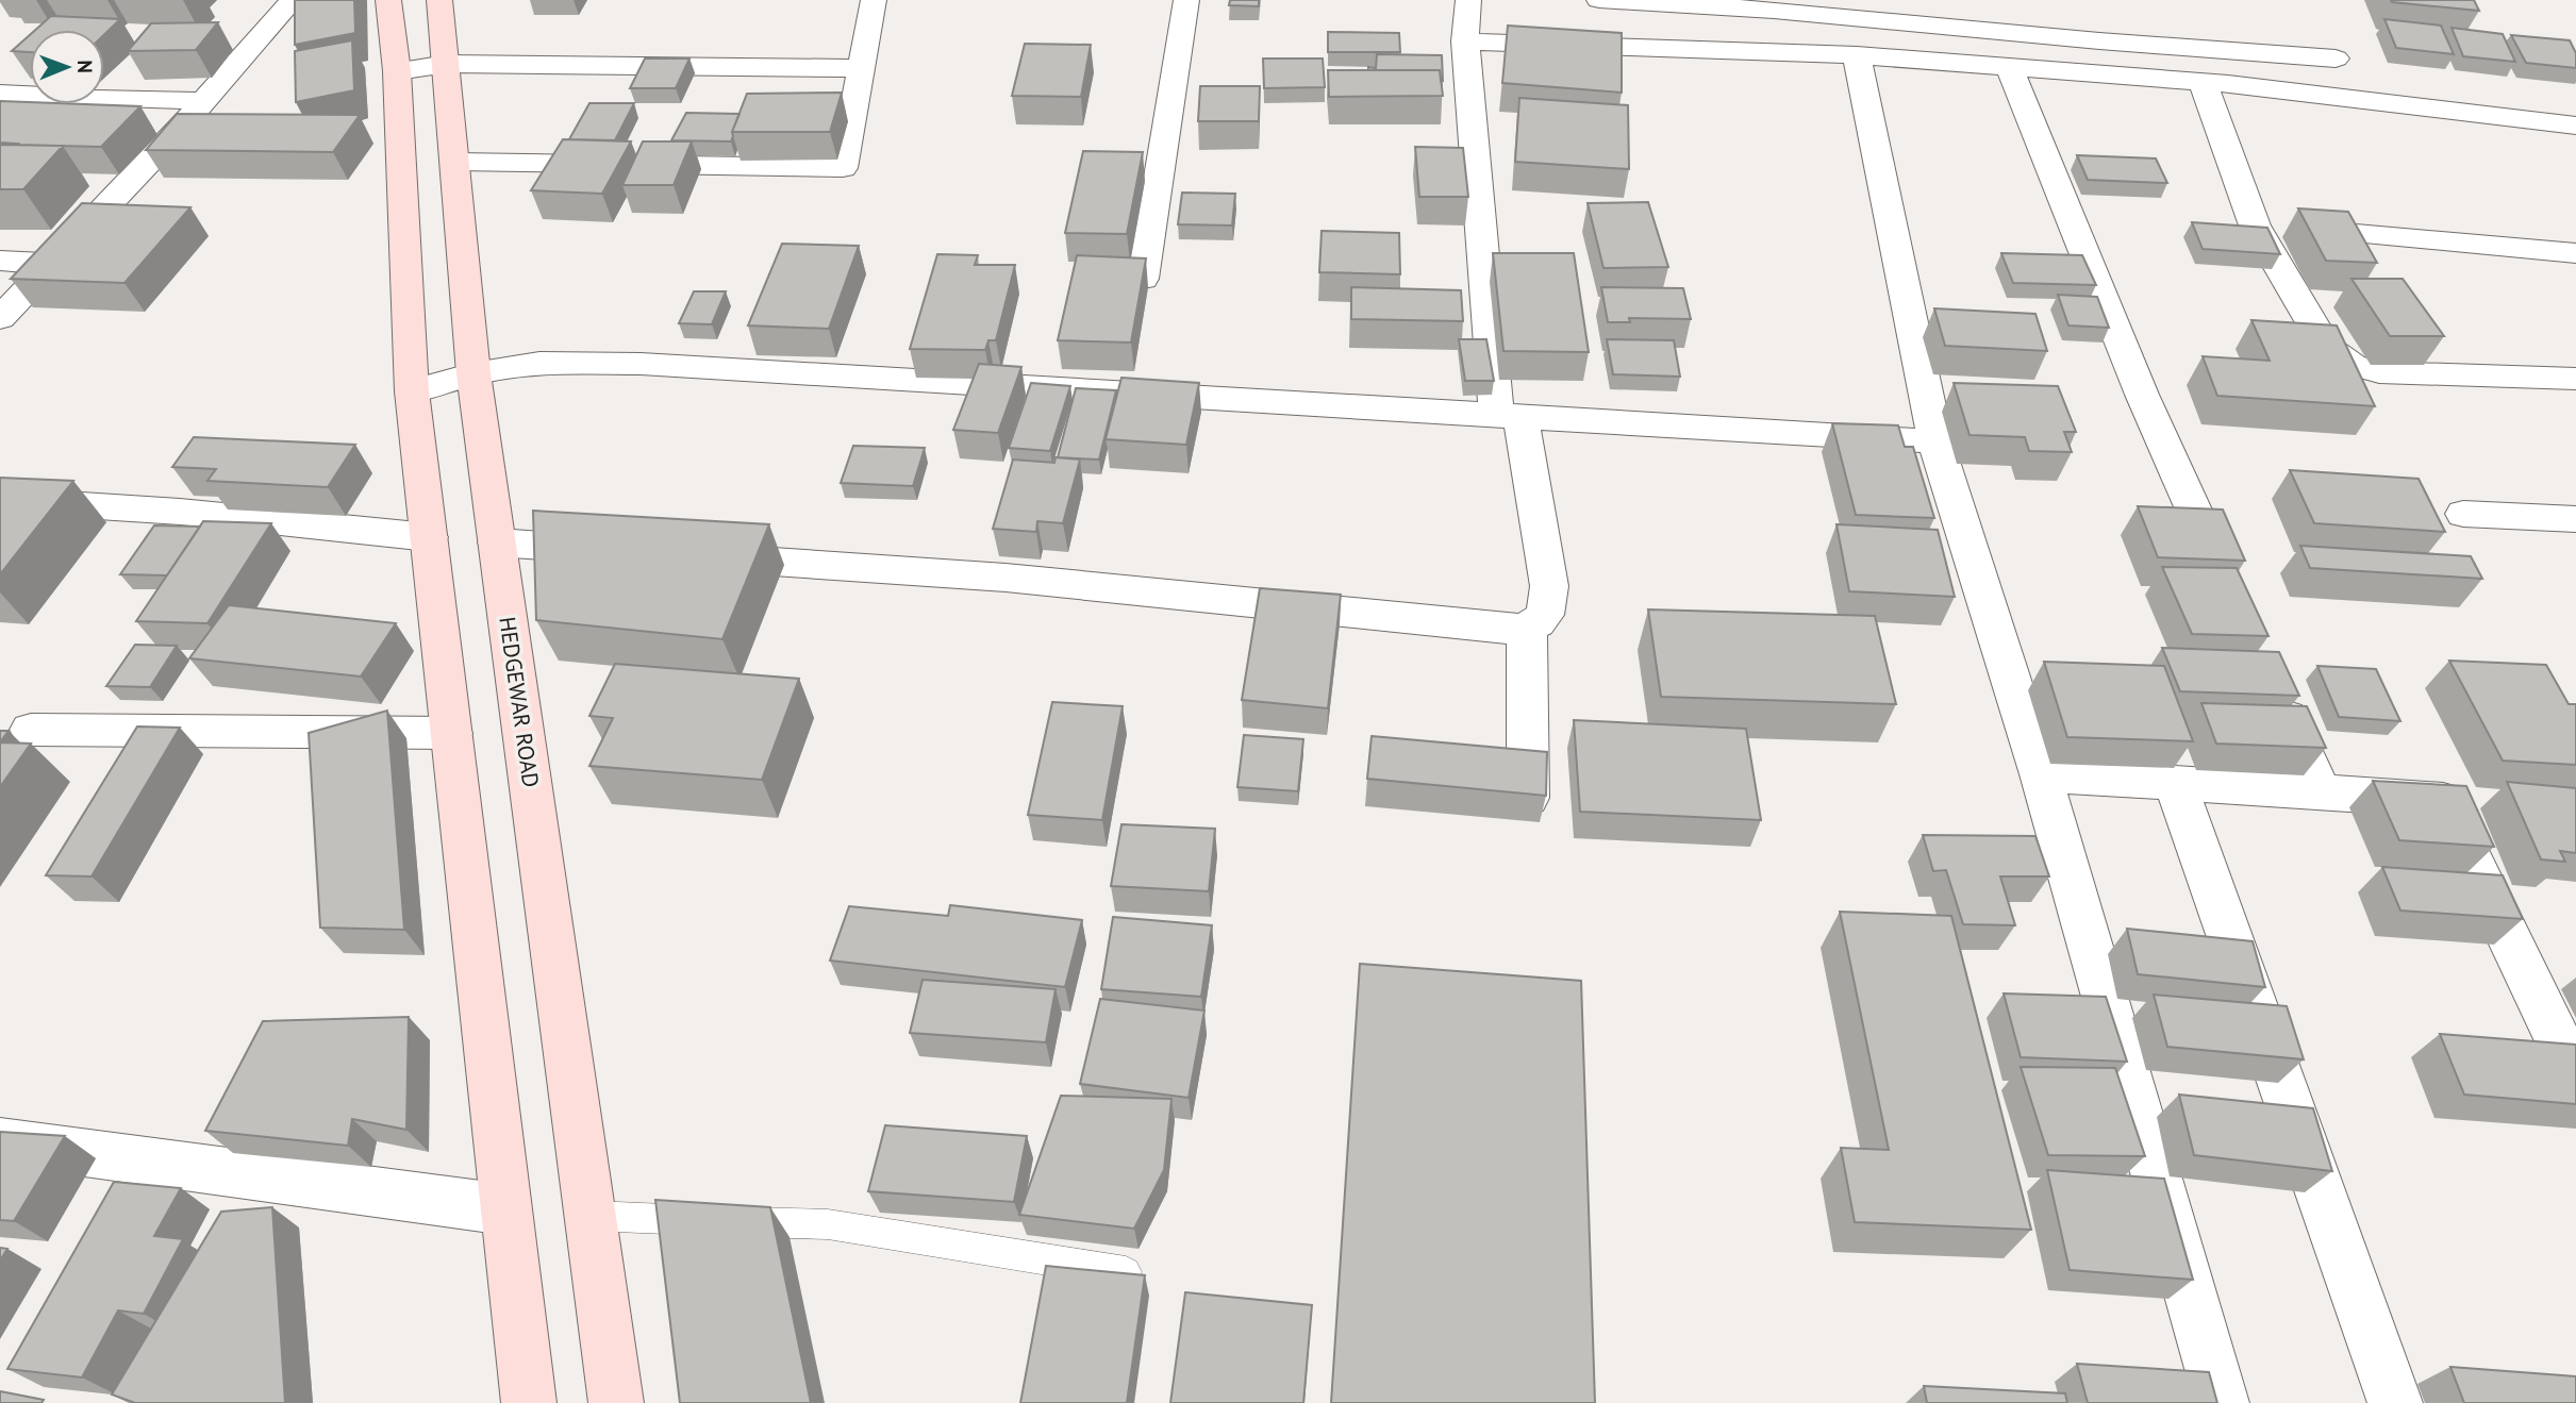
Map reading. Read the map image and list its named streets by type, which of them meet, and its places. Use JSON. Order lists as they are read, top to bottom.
{
  "streets": {
    "main road": ["HEDGEWAR ROAD"]
  },
  "north": "right"
}
